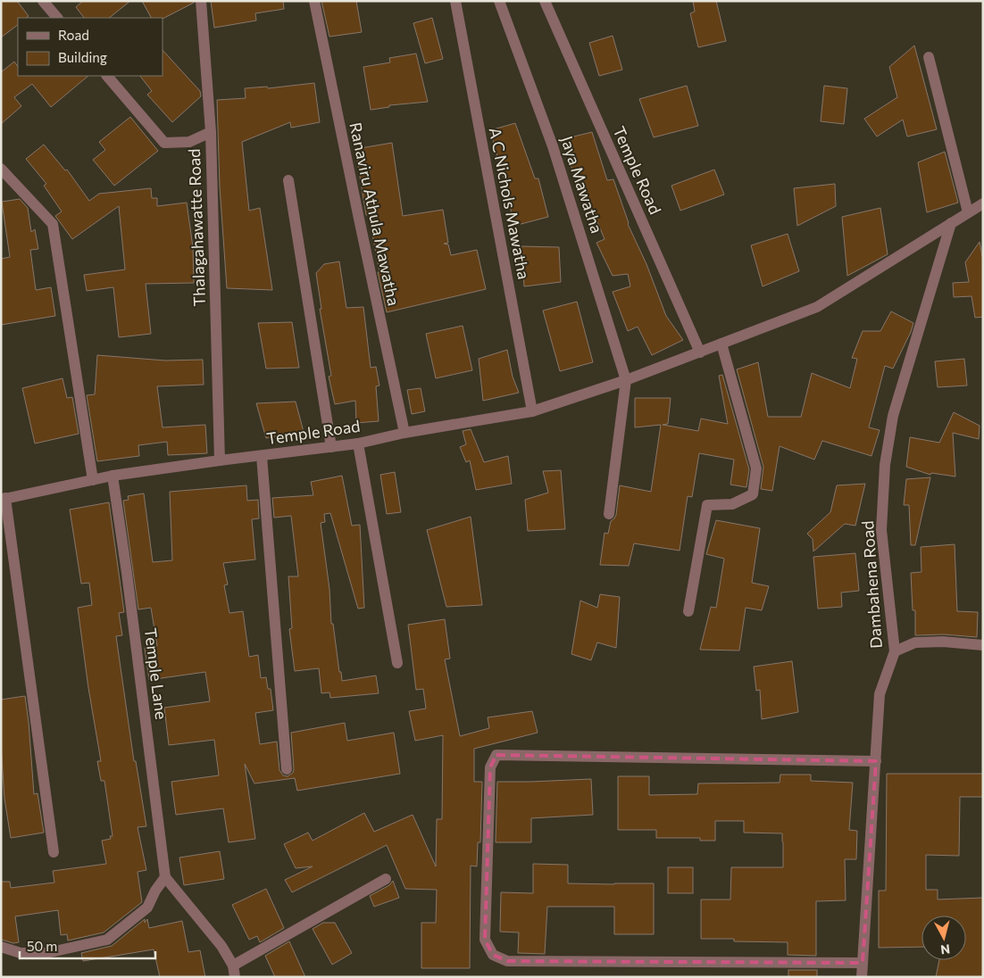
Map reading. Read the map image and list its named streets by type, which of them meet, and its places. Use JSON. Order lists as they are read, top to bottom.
{
  "streets": {
    "street": [
      "Temple Road",
      "Jaya Mawatha",
      "A C Nichols Mawatha",
      "Ranaviru Athula Mawatha",
      "Thalagahawatte Road",
      "Dambahena Road",
      "Temple Lane"
    ]
  },
  "crossings": [
    ["Temple Road", "Jaya Mawatha"],
    ["Temple Road", "A C Nichols Mawatha"],
    ["Temple Road", "Ranaviru Athula Mawatha"],
    ["Temple Road", "Thalagahawatte Road"],
    ["Temple Road", "Dambahena Road"],
    ["Temple Road", "Temple Lane"]
  ],
  "legend": ["Road", "Building"],
  "scale_bar": "50 m",
  "north": "bottom"
}
